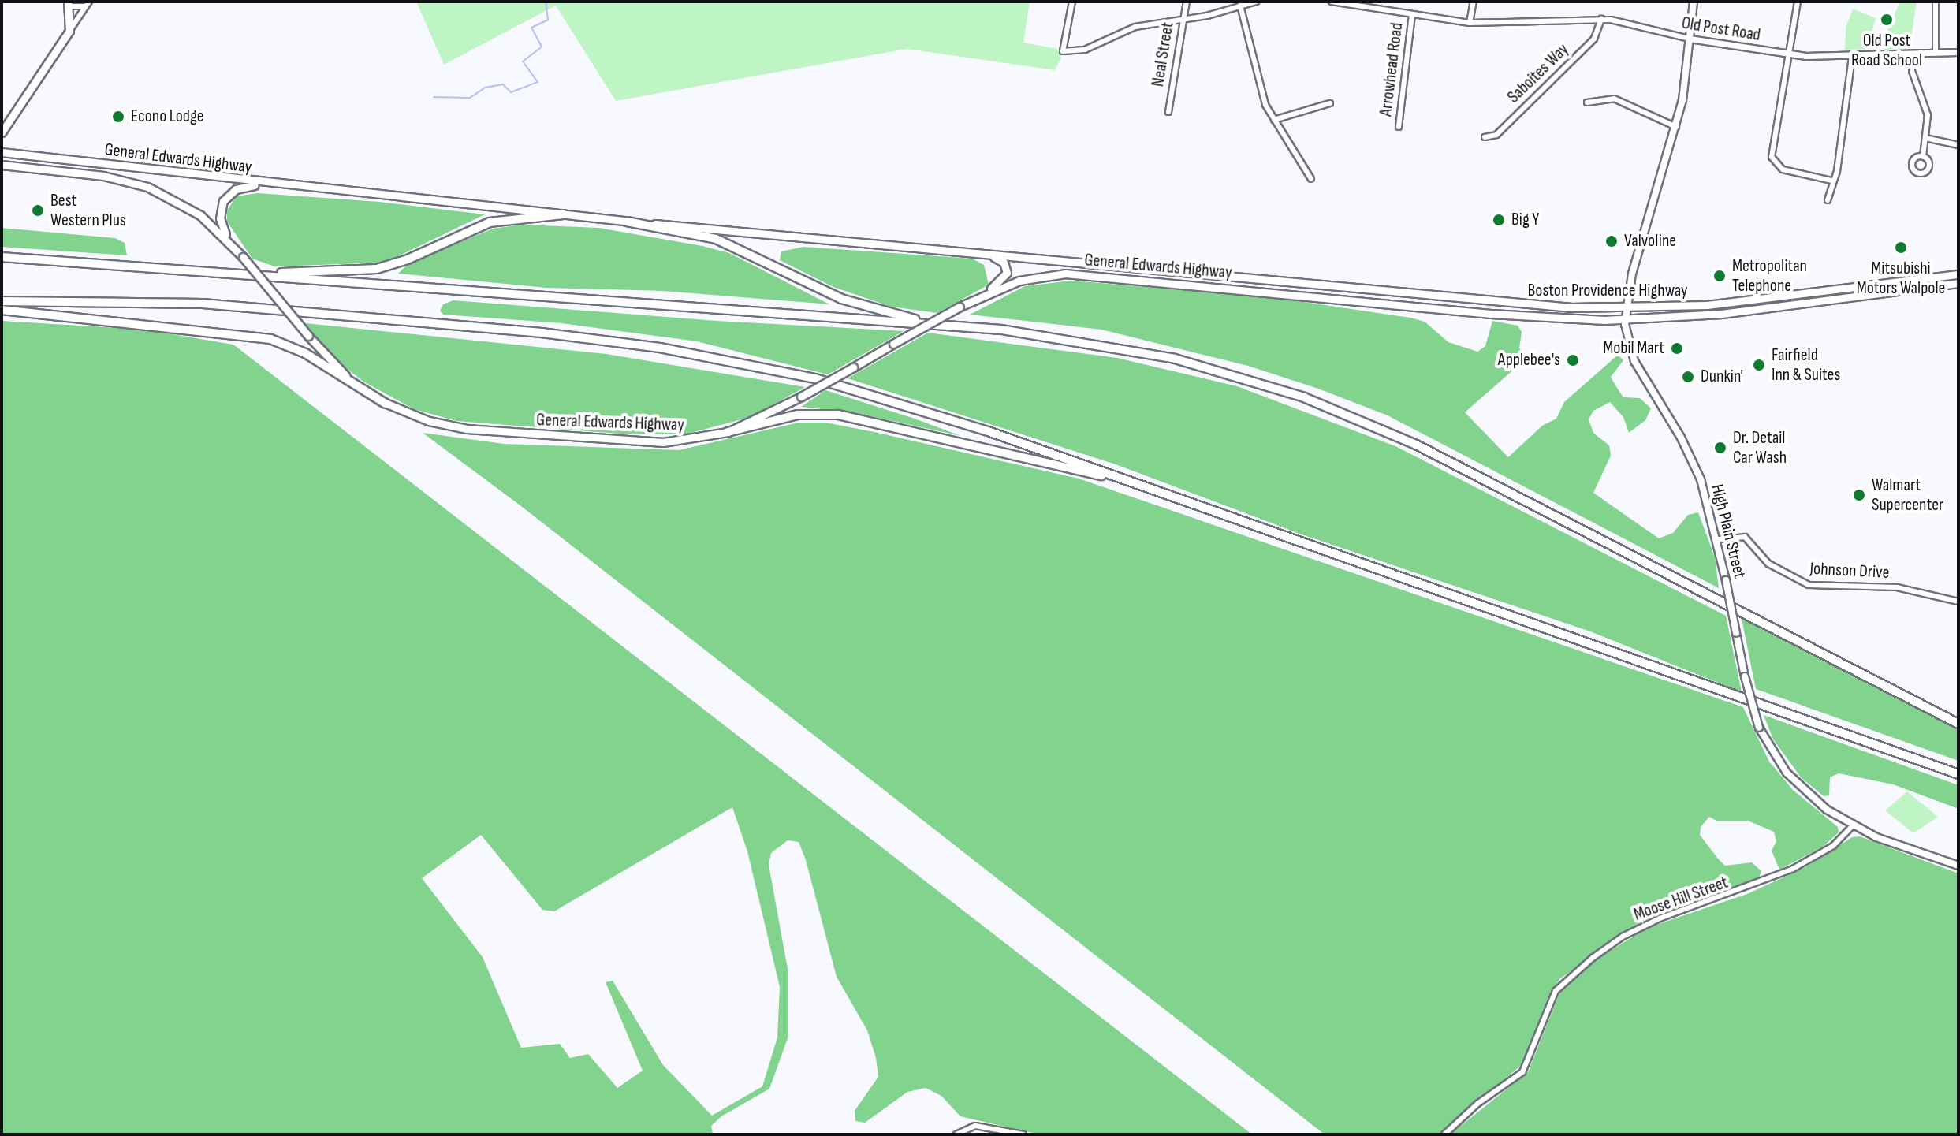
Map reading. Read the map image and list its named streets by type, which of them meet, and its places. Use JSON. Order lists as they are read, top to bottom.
{
  "streets": {
    "main road": ["General Edwards Highway", "Boston Providence Highway", "High Plain Street"],
    "street": [
      "Old Post Road",
      "Neal Street",
      "Arrowhead Road",
      "Saboites Way",
      "Johnson Drive",
      "Moose Hill Street"
    ]
  },
  "crossings": [
    ["Old Post Road", "Arrowhead Road"],
    ["Old Post Road", "Saboites Way"],
    ["Old Post Road", "High Plain Street"],
    ["General Edwards Highway", "Boston Providence Highway"],
    ["Boston Providence Highway", "High Plain Street"],
    ["High Plain Street", "Johnson Drive"],
    ["High Plain Street", "Moose Hill Street"]
  ],
  "places": [
    "Old Post Road School",
    "Econo Lodge",
    "Best Western Plus",
    "Big Y",
    "Valvoline",
    "Mitsubishi Motors Walpole",
    "Metropolitan Telephone",
    "Mobil Mart",
    "Applebee's",
    "Fairfield Inn & Suites",
    "Dunkin'",
    "Dr. Detail Car Wash",
    "Walmart Supercenter"
  ]
}
